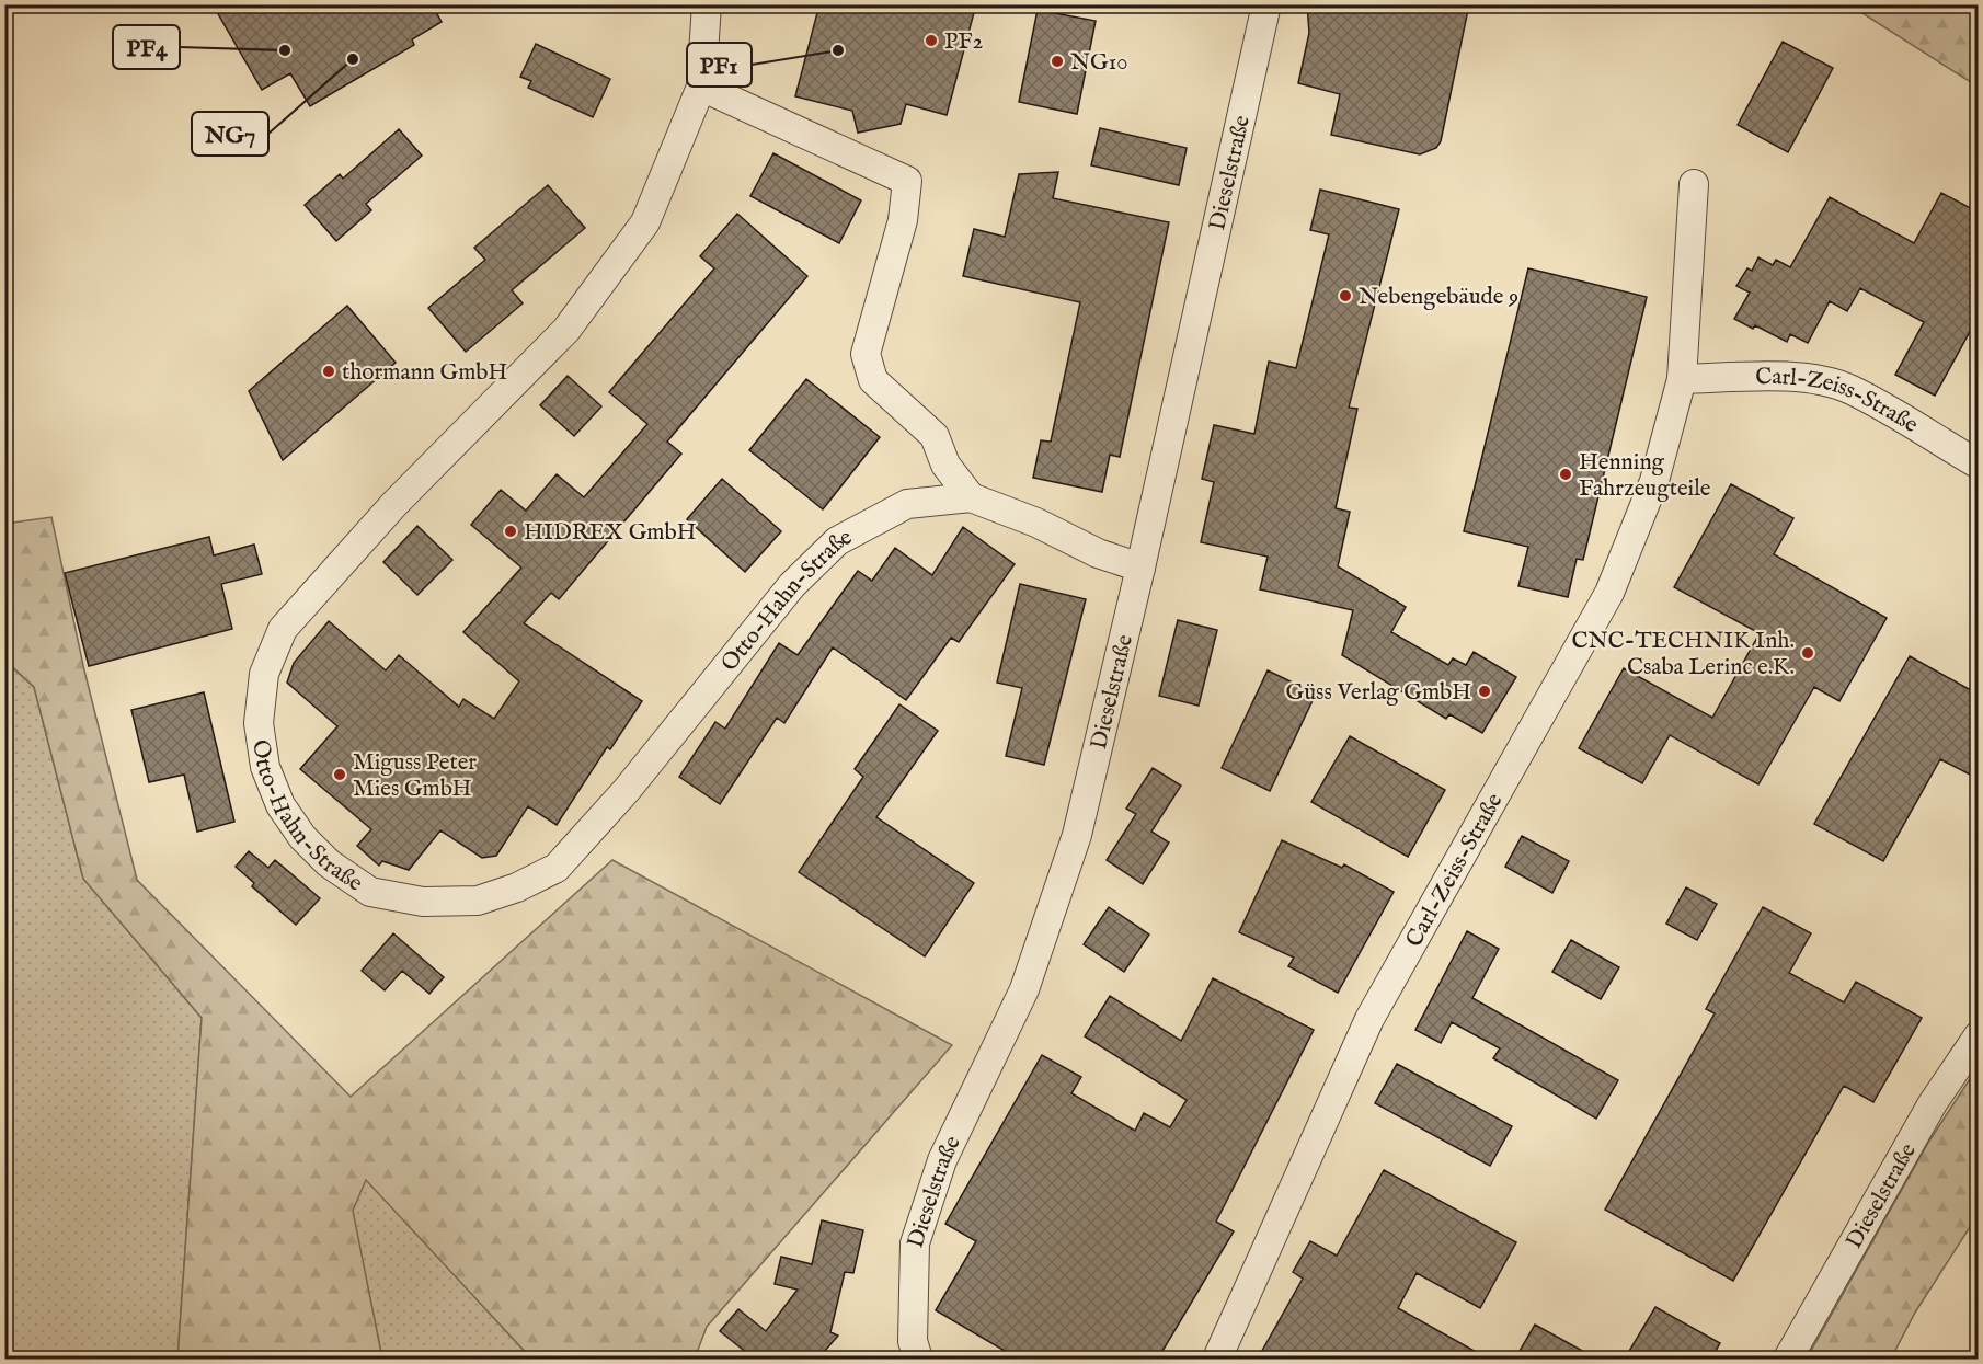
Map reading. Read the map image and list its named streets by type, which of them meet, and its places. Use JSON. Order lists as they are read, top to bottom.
{
  "streets": {
    "street": ["Dieselstraße", "Carl-Zeiss-Straße", "Otto-Hahn-Straße"]
  },
  "crossings": [
    ["Dieselstraße", "Otto-Hahn-Straße"]
  ],
  "places": [
    "PF2",
    "PF4",
    "PF1",
    "NG7",
    "NG10",
    "Nebengebäude 9",
    "thormann GmbH",
    "Henning Fahrzeugteile",
    "HIDREX GmbH",
    "CNC-TECHNIK Inh. Csaba Lerinc e.K.",
    "Güss Verlag GmbH",
    "Miguss Peter Mies GmbH"
  ]
}
